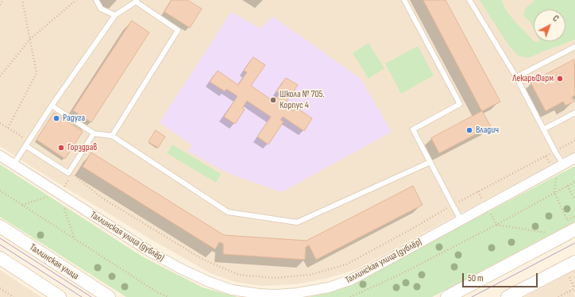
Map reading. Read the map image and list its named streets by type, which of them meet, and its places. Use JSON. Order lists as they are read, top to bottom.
{
  "streets": {
    "main road": ["Таллинская улица"],
    "street": ["Таллинская улица (дублёр)"]
  },
  "places": [
    "ЛекарьФарм",
    "Школа № 705. Корпус 4",
    "Радуга",
    "Владич",
    "Горздрав"
  ],
  "scale_bar": "50 m",
  "north": "top right"
}
